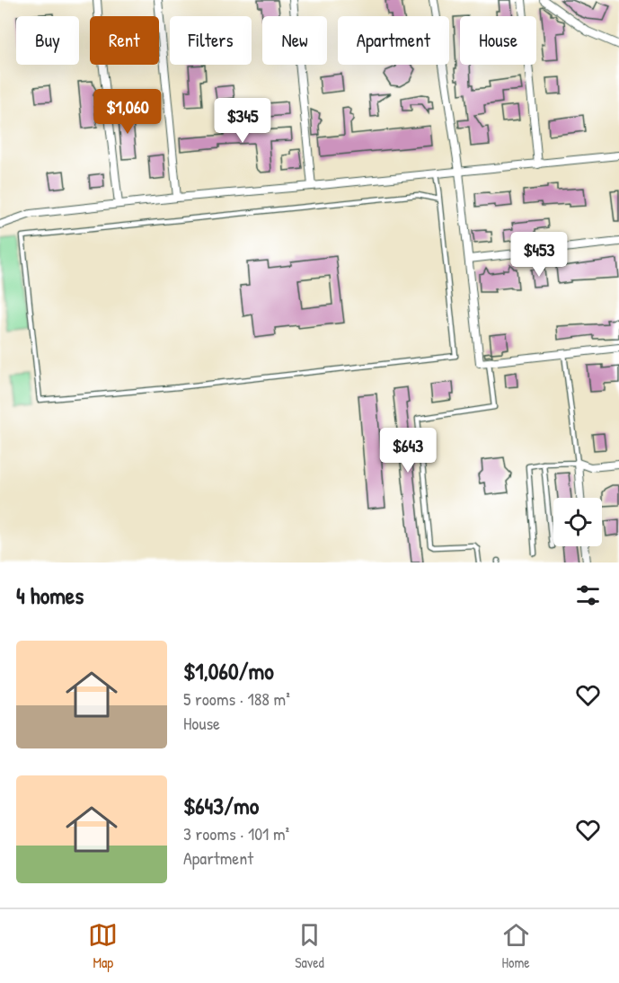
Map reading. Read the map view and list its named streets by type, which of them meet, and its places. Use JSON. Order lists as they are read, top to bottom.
{
  "page": {
    "chip": [
      "Buy",
      "Rent",
      "Filters",
      "New",
      "Apartment",
      "House"
    ],
    "price": [
      "$1,060",
      "$345",
      "$453",
      "$643"
    ],
    "heading": "4 homes",
    "list": [
      {
        "name": "$1,060/mo",
        "note": "5 rooms · 188 m² · House"
      },
      {
        "name": "$643/mo",
        "note": "3 rooms · 101 m² · Apartment"
      }
    ],
    "tabs": ["Map", "Saved", "Home"]
  }
}
